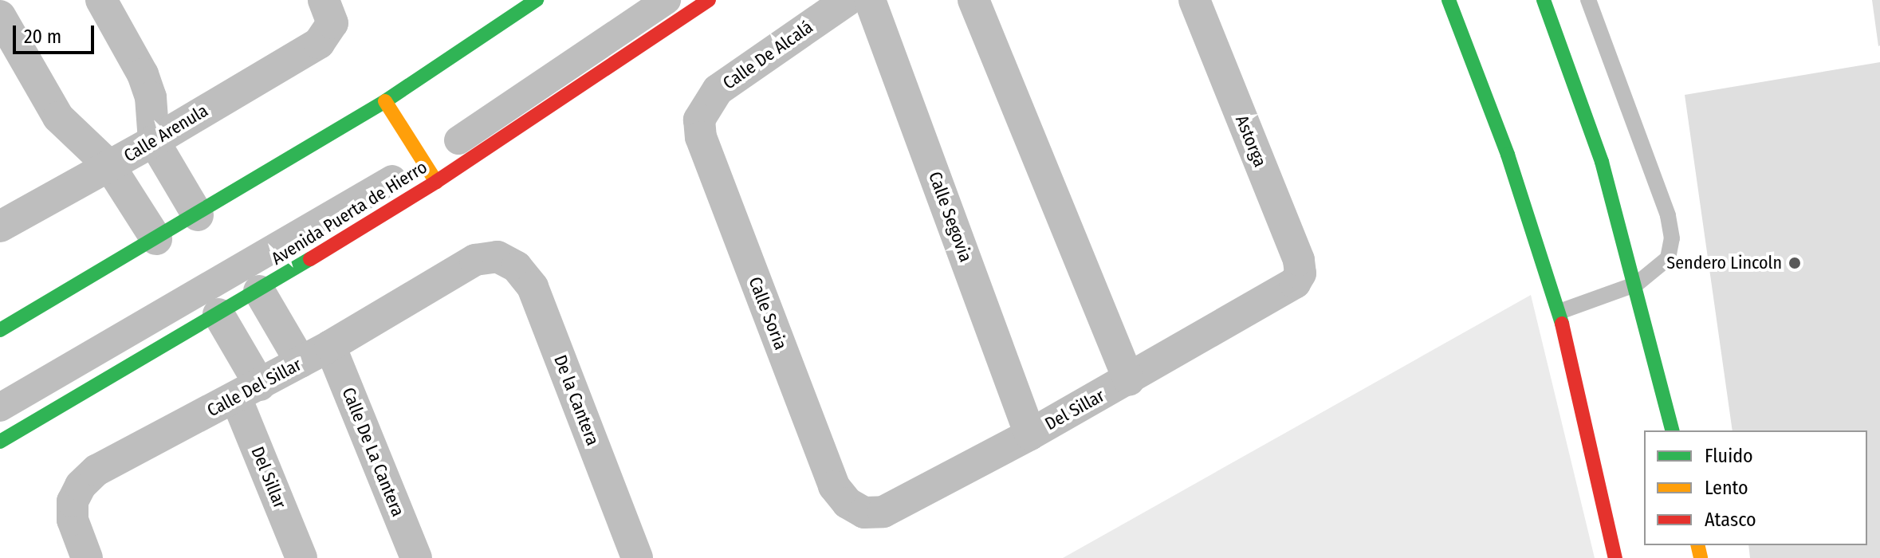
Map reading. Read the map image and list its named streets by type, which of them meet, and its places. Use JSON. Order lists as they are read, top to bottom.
{
  "streets": {
    "street": [
      "Calle De Alcalá",
      "Calle Arenula",
      "Astorga",
      "Avenida Puerta de Hierro",
      "Calle Segovia",
      "Calle Soria",
      "Calle Del Sillar",
      "De la Cantera",
      "Del Sillar",
      "Calle De La Cantera"
    ]
  },
  "crossings": [
    ["Calle De Alcalá", "Calle Soria"],
    ["Astorga", "Del Sillar"],
    ["Avenida Puerta de Hierro", "Del Sillar"],
    ["Calle Segovia", "Del Sillar"],
    ["Calle Soria", "Del Sillar"],
    ["Calle Del Sillar", "De la Cantera"],
    ["Calle Del Sillar", "Del Sillar"],
    ["Calle Del Sillar", "Calle De La Cantera"]
  ],
  "places": ["Sendero Lincoln"],
  "legend": ["Fluido", "Lento", "Atasco"],
  "scale_bar": "20 m"
}
